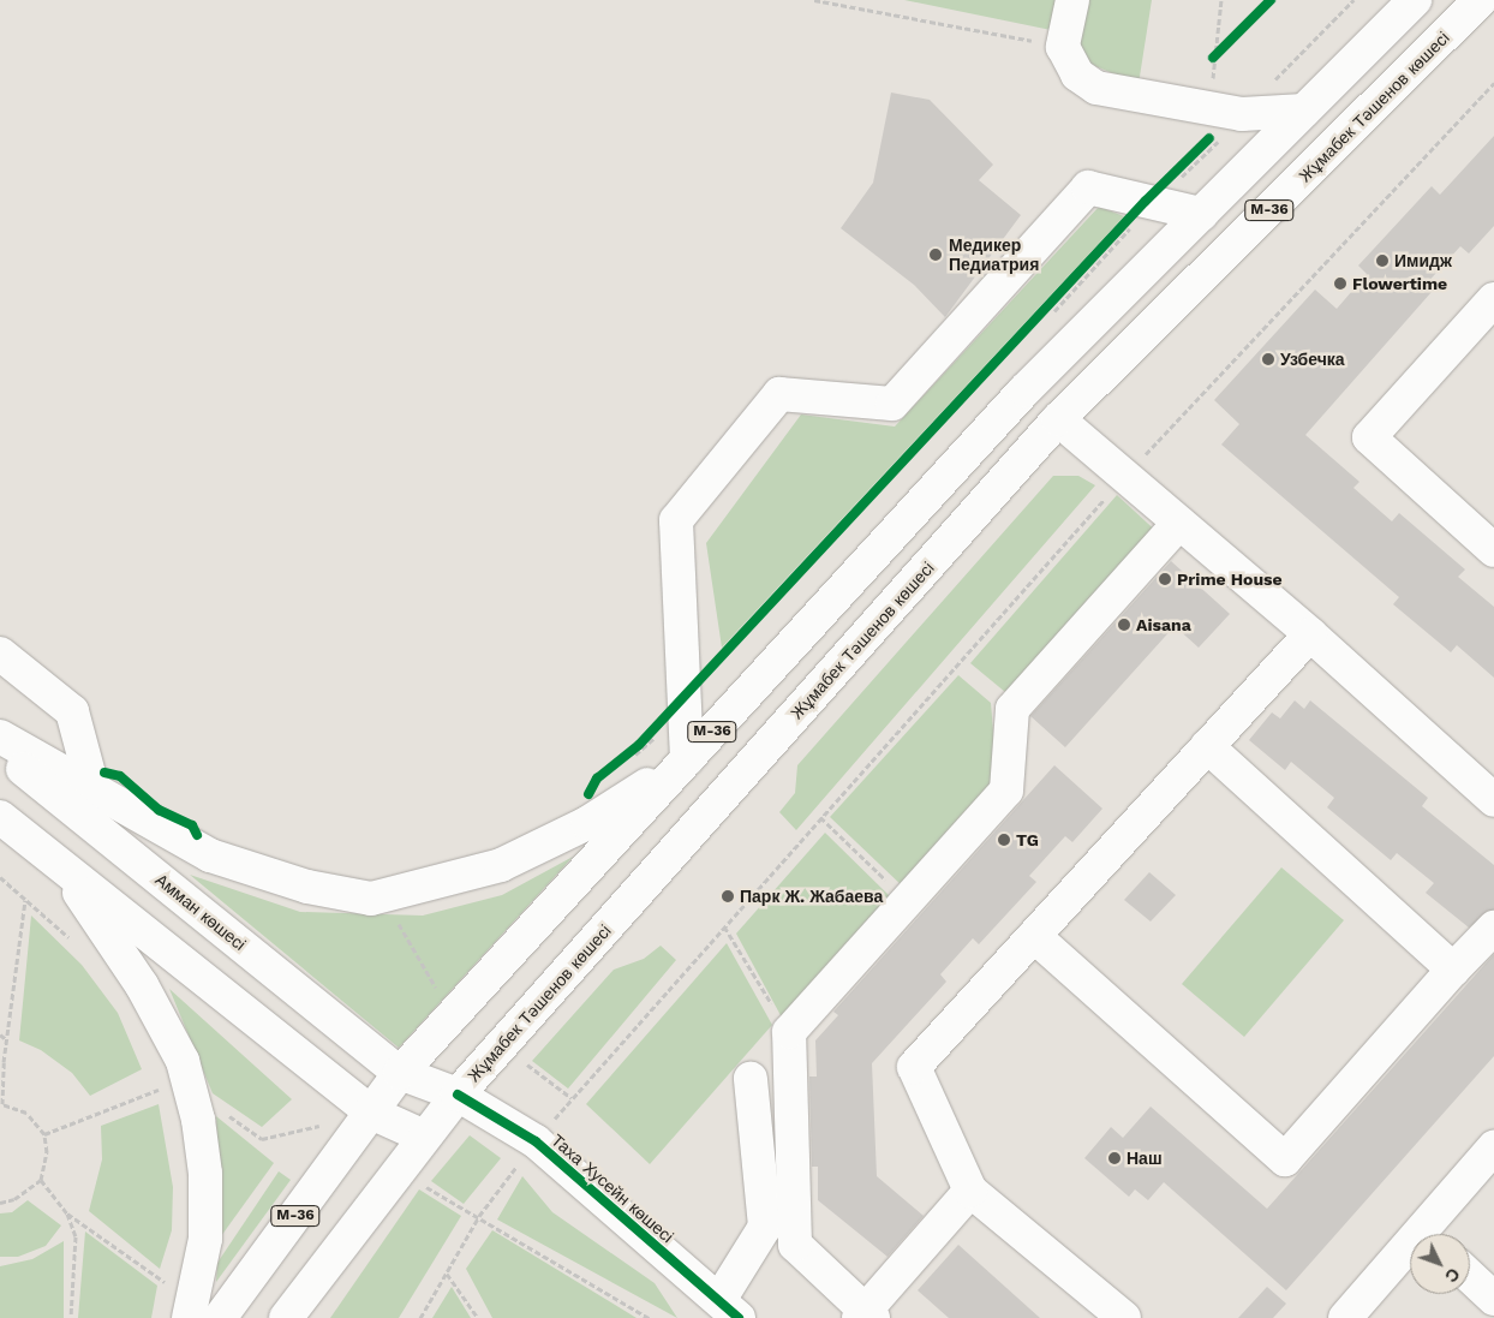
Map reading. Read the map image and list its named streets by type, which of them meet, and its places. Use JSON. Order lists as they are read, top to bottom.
{
  "streets": {
    "main road": [
      "Жұмабек Тәшенов көшесі",
      "M-36",
      "Амман көшесі",
      "Таха Хусейн көшесі"
    ]
  },
  "crossings": [
    ["Жұмабек Тәшенов көшесі", "Таха Хусейн көшесі"],
    ["M-36", "Амман көшесі"],
    ["M-36", "Таха Хусейн көшесі"],
    ["Амман көшесі", "Таха Хусейн көшесі"]
  ],
  "places": [
    "Медикер Педиатрия",
    "Имидж",
    "Flowertime",
    "Узбечка",
    "Prime House",
    "Aisana",
    "TG",
    "Парк Ж. Жабаева",
    "Наш"
  ],
  "north": "bottom right"
}
